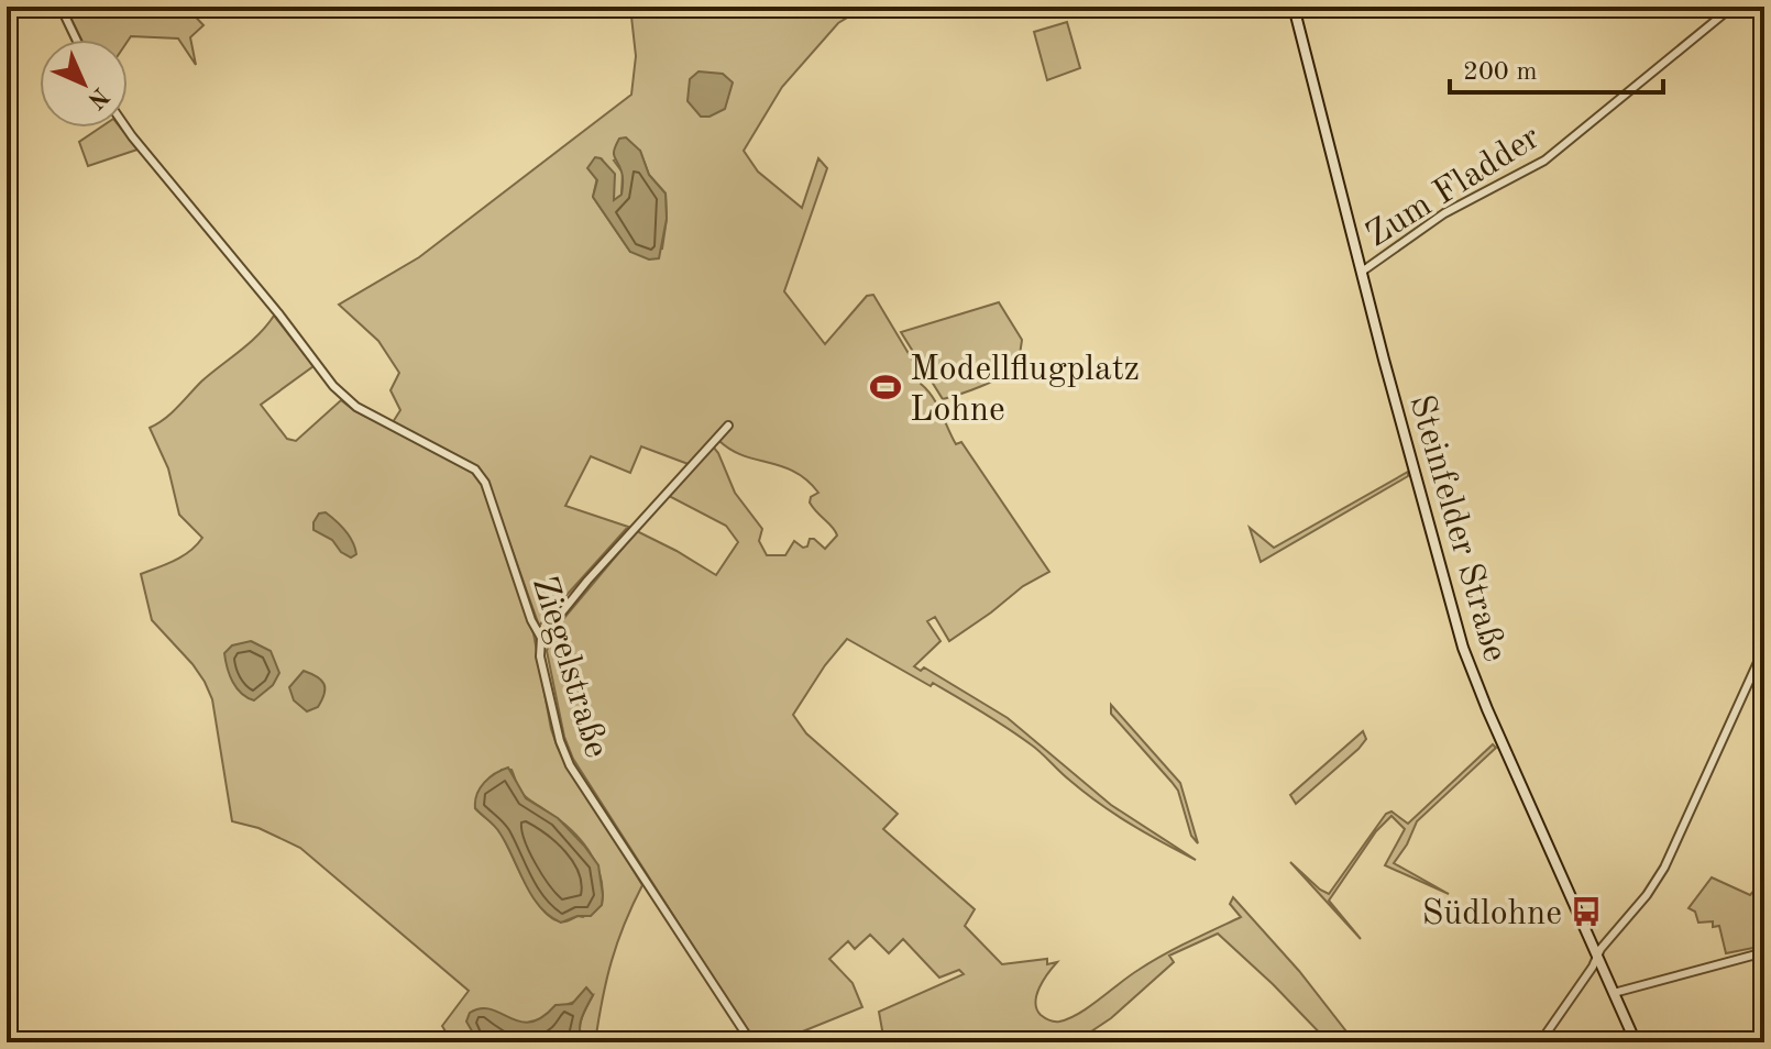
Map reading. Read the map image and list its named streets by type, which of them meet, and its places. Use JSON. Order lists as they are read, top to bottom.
{
  "streets": {
    "main road": ["Steinfelder Straße"],
    "street": ["Zum Fladder", "Ziegelstraße"]
  },
  "crossings": [
    ["Zum Fladder", "Steinfelder Straße"]
  ],
  "places": {
    "sports": ["Modellflugplatz Lohne"],
    "bus stop": ["Südlohne"]
  },
  "scale_bar": "200 m",
  "north": "bottom right"
}
